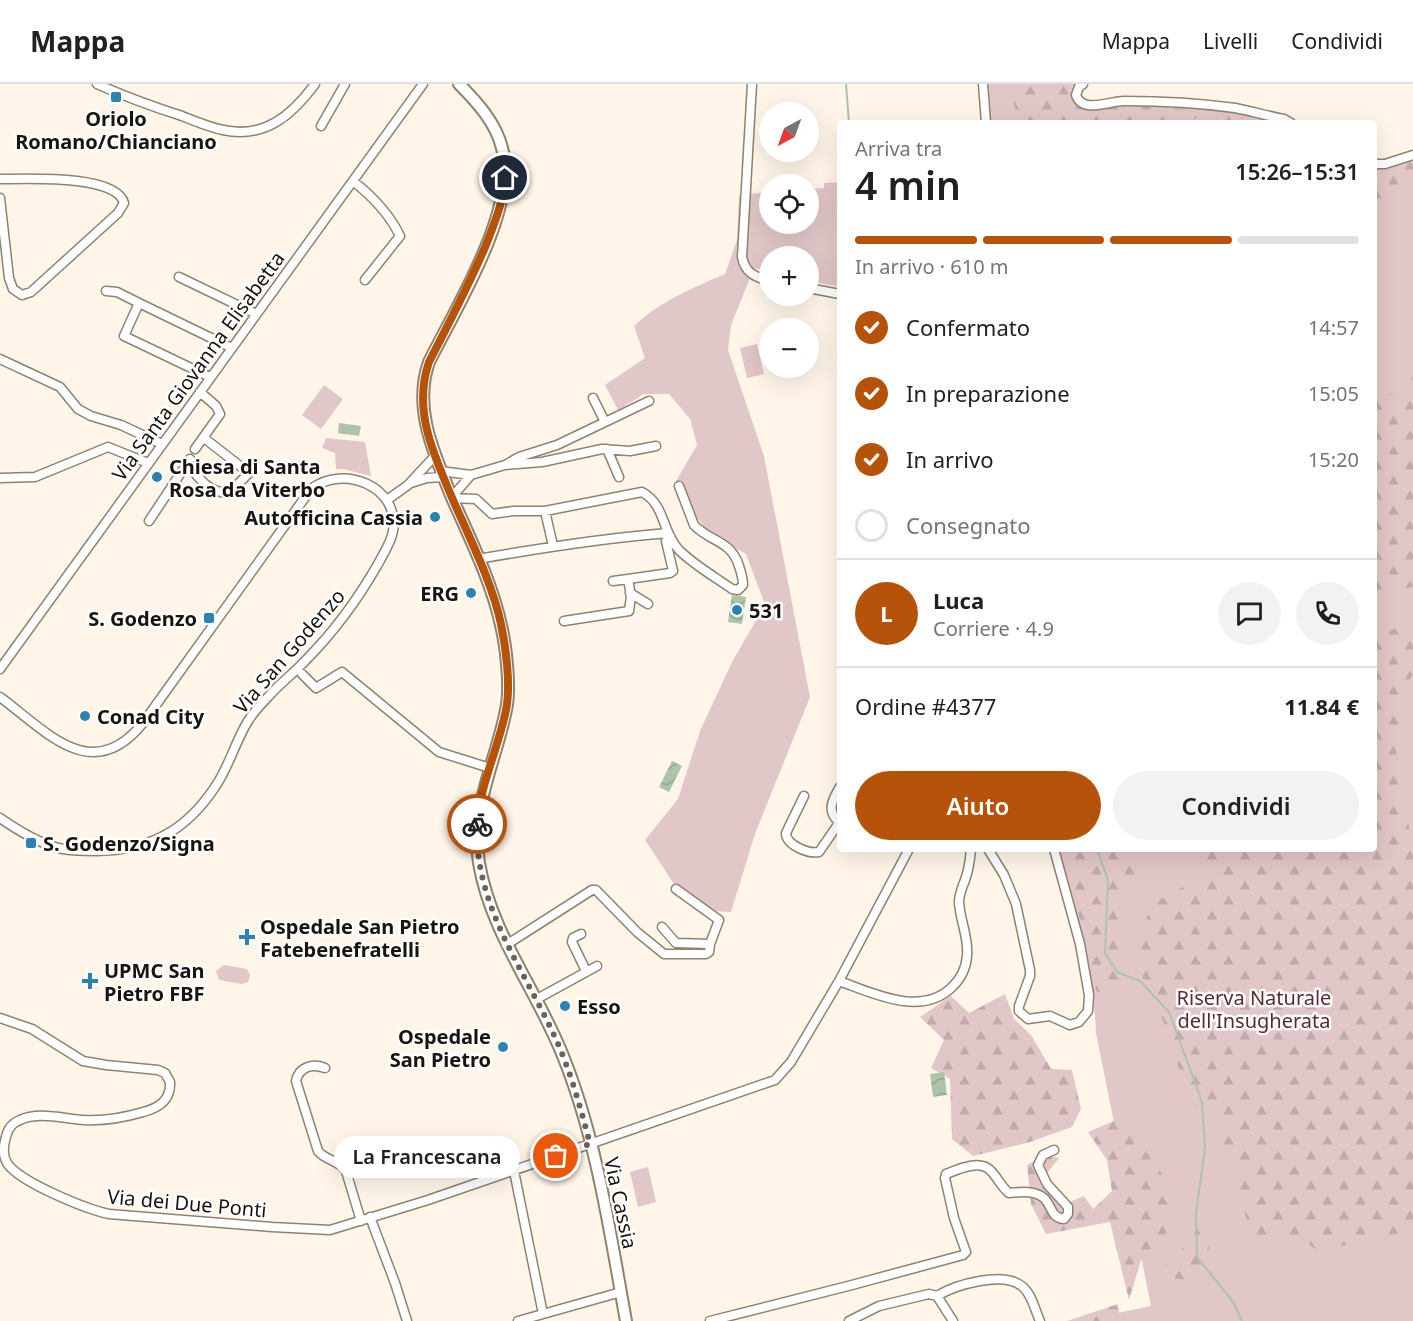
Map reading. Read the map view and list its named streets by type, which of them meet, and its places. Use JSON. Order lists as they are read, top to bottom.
{
  "streets": {
    "main road": ["Via Cassia"],
    "street": ["Via Santa Giovanna Elisabetta", "Via San Godenzo", "Via dei Due Ponti"]
  },
  "crossings": [
    ["Via dei Due Ponti", "Via Cassia"]
  ],
  "parks": ["Riserva Naturale dell'Insugherata"],
  "places": {
    "transit": ["Oriolo Romano/Chianciano", "S. Godenzo", "S. Godenzo/Signa"],
    "other": [
      "Chiesa di Santa Rosa da Viterbo",
      "Autofficina Cassia",
      "ERG",
      "531",
      "Conad City",
      "Esso",
      "Ospedale San Pietro",
      "La Francescana"
    ],
    "health": ["Ospedale San Pietro Fatebenefratelli", "UPMC San Pietro FBF"]
  },
  "north": "bottom left",
  "page": {
    "header": "Mappa",
    "nav": ["Mappa", "Livelli", "Condividi"],
    "map_buttons": ["+", "−"],
    "heading": ["4 min", "Arriva tra", "15:26–15:31"],
    "panel": [
      "Luca",
      "Corriere · 4.9",
      "Ordine #4377",
      "11.84 €"
    ],
    "bar": "In arrivo · 610 m",
    "list": [
      ["Confermato", "14:57"],
      ["In preparazione", "15:05"],
      ["In arrivo", "15:20"],
      "Consegnato"
    ],
    "round": "L",
    "buttons": ["Aiuto", "Condividi"],
    "bubble": "La Francescana"
  }
}
